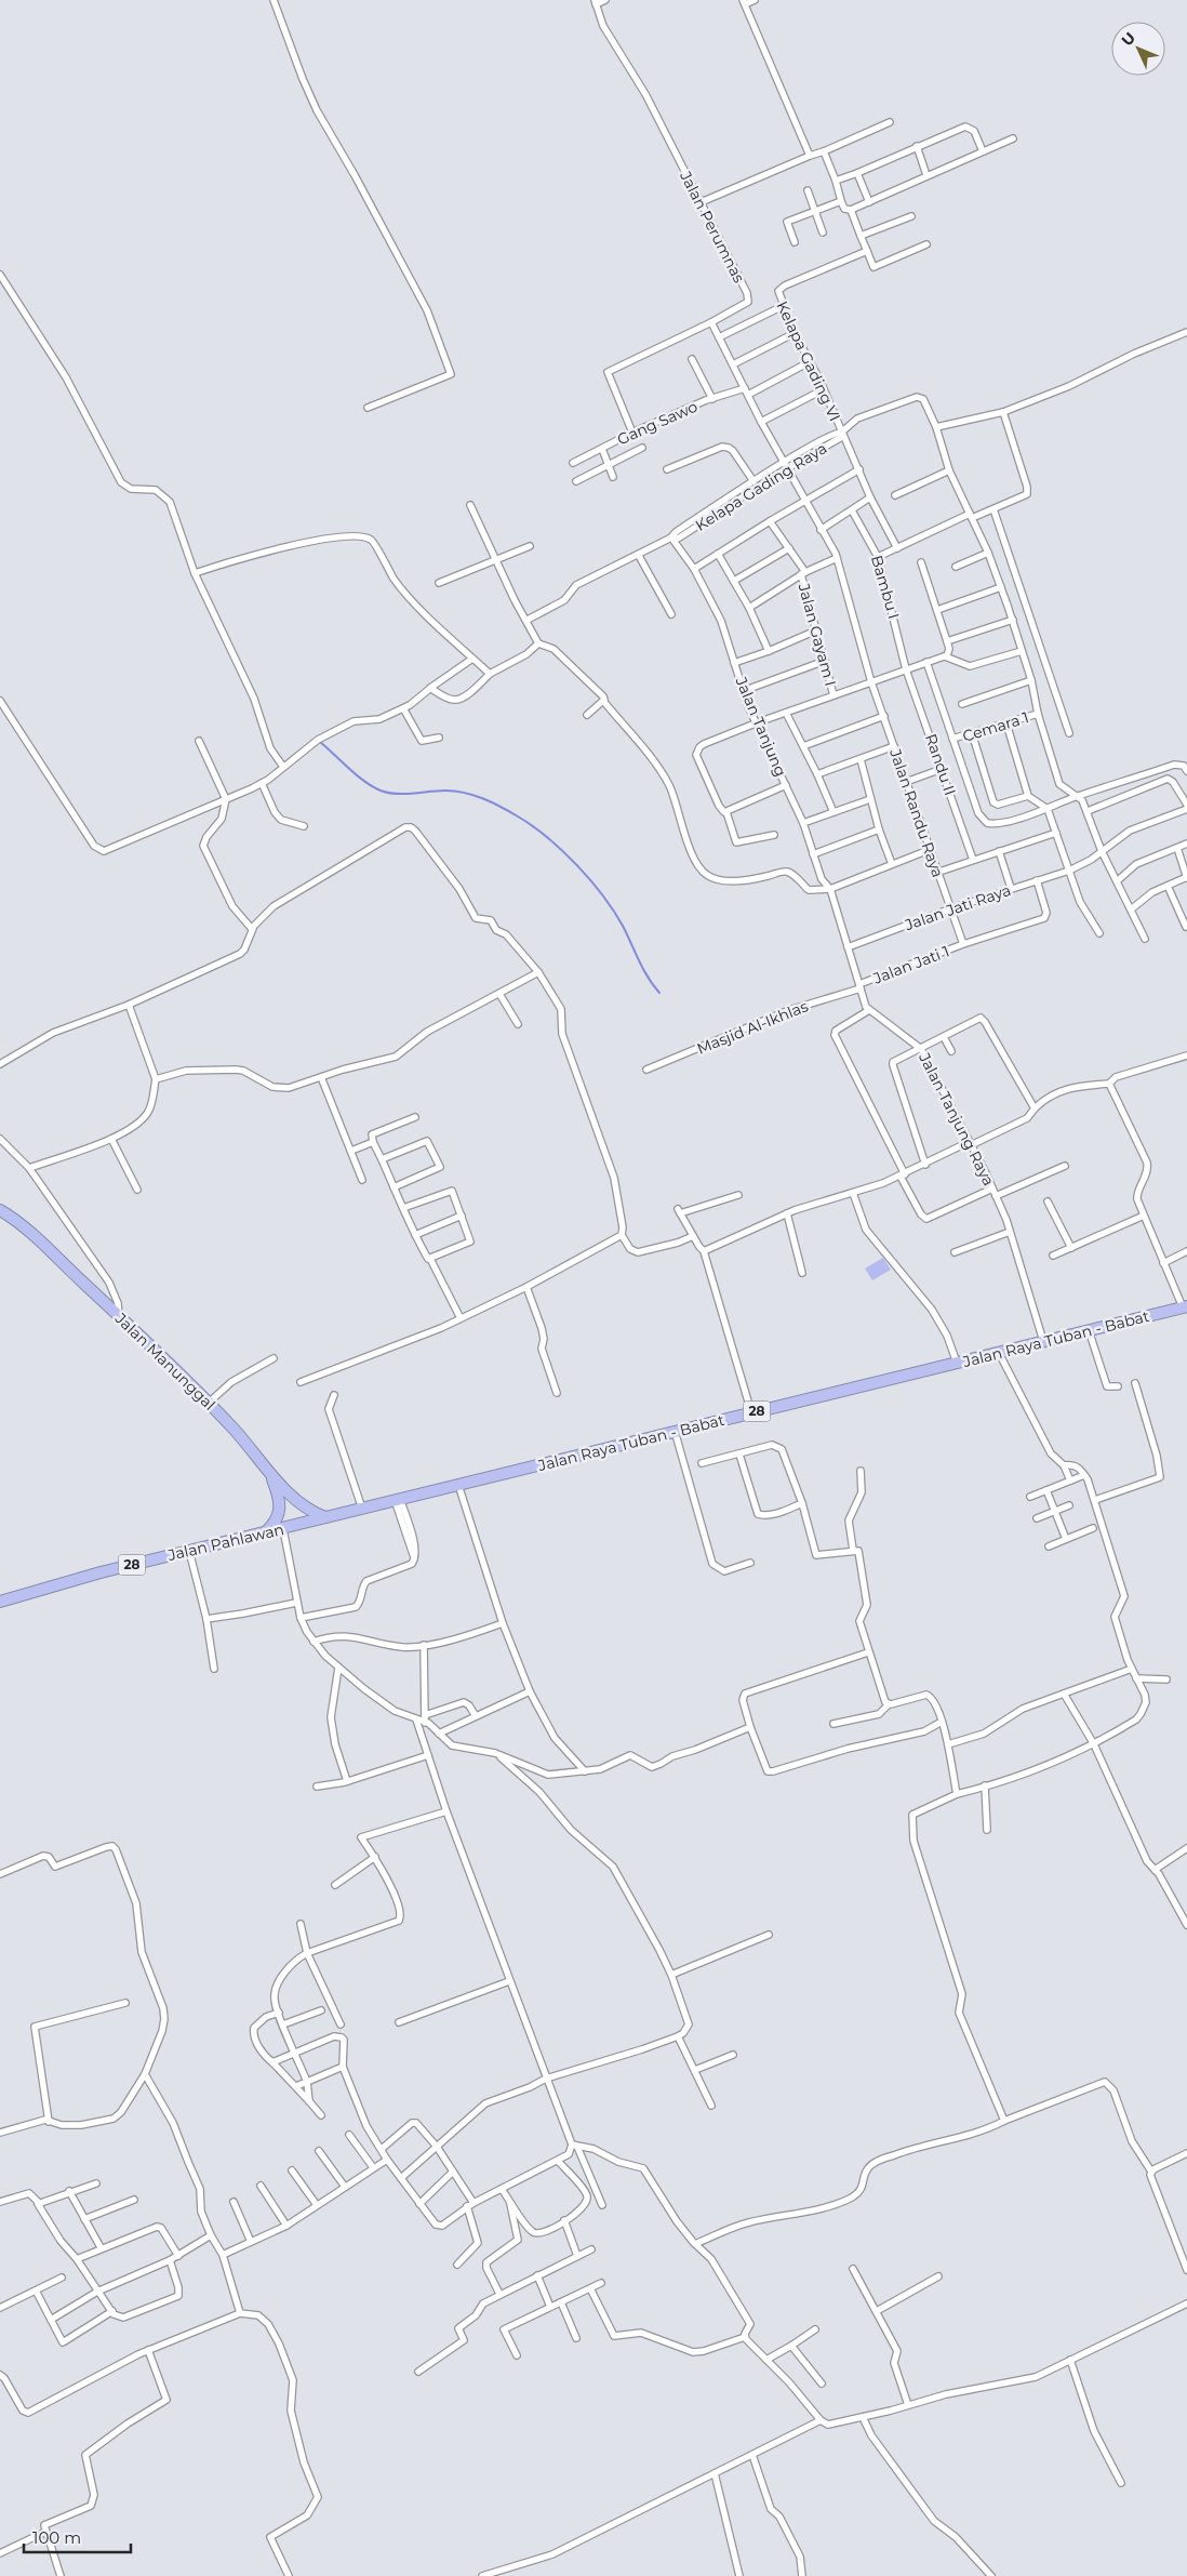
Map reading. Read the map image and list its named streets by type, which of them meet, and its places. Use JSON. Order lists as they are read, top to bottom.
{
  "streets": {
    "highway": [
      "Jalan Raya Tuban - Babat",
      "Jalan Manunggal",
      "28",
      "Jalan Pahlawan"
    ],
    "street": [
      "Jalan Perumnas",
      "Kelapa Gading VI",
      "Gang Sawo",
      "Kelapa Gading Raya",
      "Bambu I",
      "Jalan Gayam I",
      "Jalan Tanjung",
      "Cemara 1",
      "Randu II",
      "Jalan Randu Raya",
      "Jalan Jati Raya",
      "Jalan Jati 1",
      "Masjid Al-Ikhlas",
      "Jalan Tanjung Raya"
    ]
  },
  "crossings": [
    ["Kelapa Gading VI", "Gang Sawo"],
    ["Kelapa Gading VI", "Kelapa Gading Raya"],
    ["Kelapa Gading Raya", "Jalan Tanjung"],
    ["Kelapa Gading Raya", "Jalan Randu Raya"],
    ["Bambu I", "Randu II"],
    ["Jalan Randu Raya", "Jalan Jati Raya"],
    ["Jalan Randu Raya", "Jalan Jati 1"],
    ["Jalan Jati Raya", "Jalan Jati 1"],
    ["Jalan Jati 1", "Masjid Al-Ikhlas"],
    ["Jalan Tanjung Raya", "Jalan Raya Tuban - Babat"],
    ["Jalan Raya Tuban - Babat", "Jalan Manunggal"],
    ["Jalan Raya Tuban - Babat", "Jalan Pahlawan"]
  ],
  "scale_bar": "100 m",
  "north": "top left"
}
